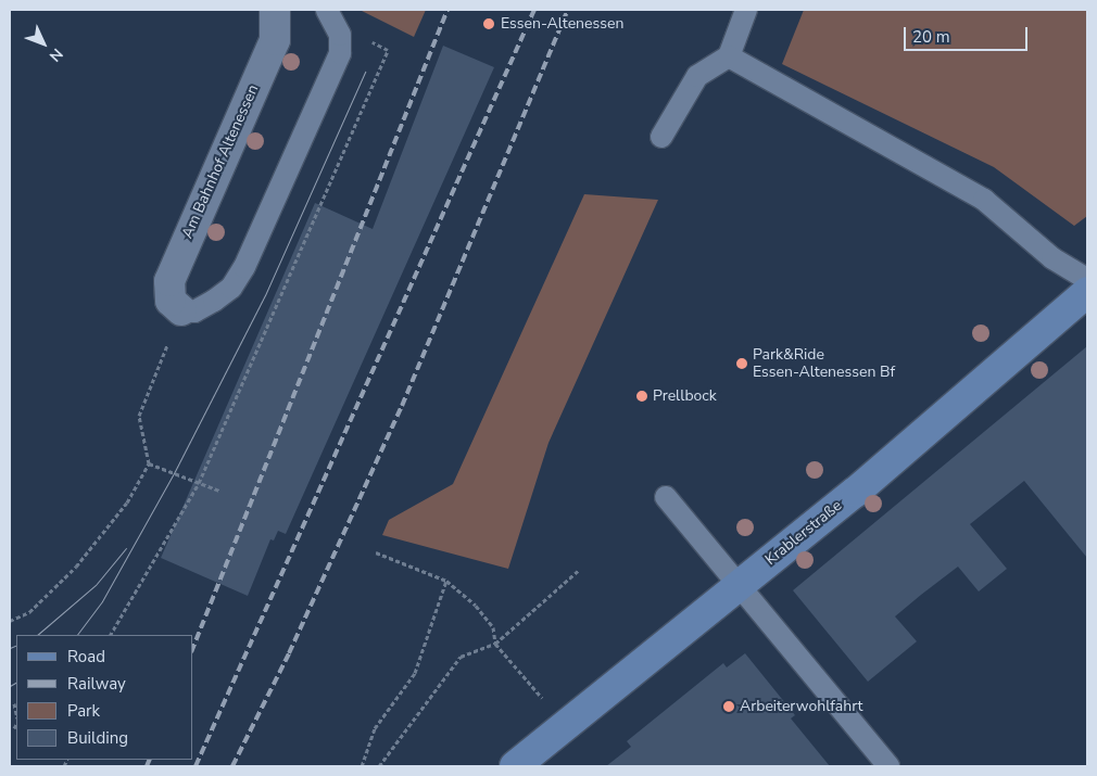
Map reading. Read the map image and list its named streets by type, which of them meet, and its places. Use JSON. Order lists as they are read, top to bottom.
{
  "streets": {
    "street": ["Am Bahnhof Altenessen", "Krablerstraße"]
  },
  "places": [
    "Essen-Altenessen",
    "Park&Ride Essen-Altenessen Bf",
    "Prellbock",
    "Arbeiterwohlfahrt"
  ],
  "legend": [
    "Road",
    "Railway",
    "Park",
    "Building"
  ],
  "scale_bar": "20 m",
  "north": "bottom right"
}
